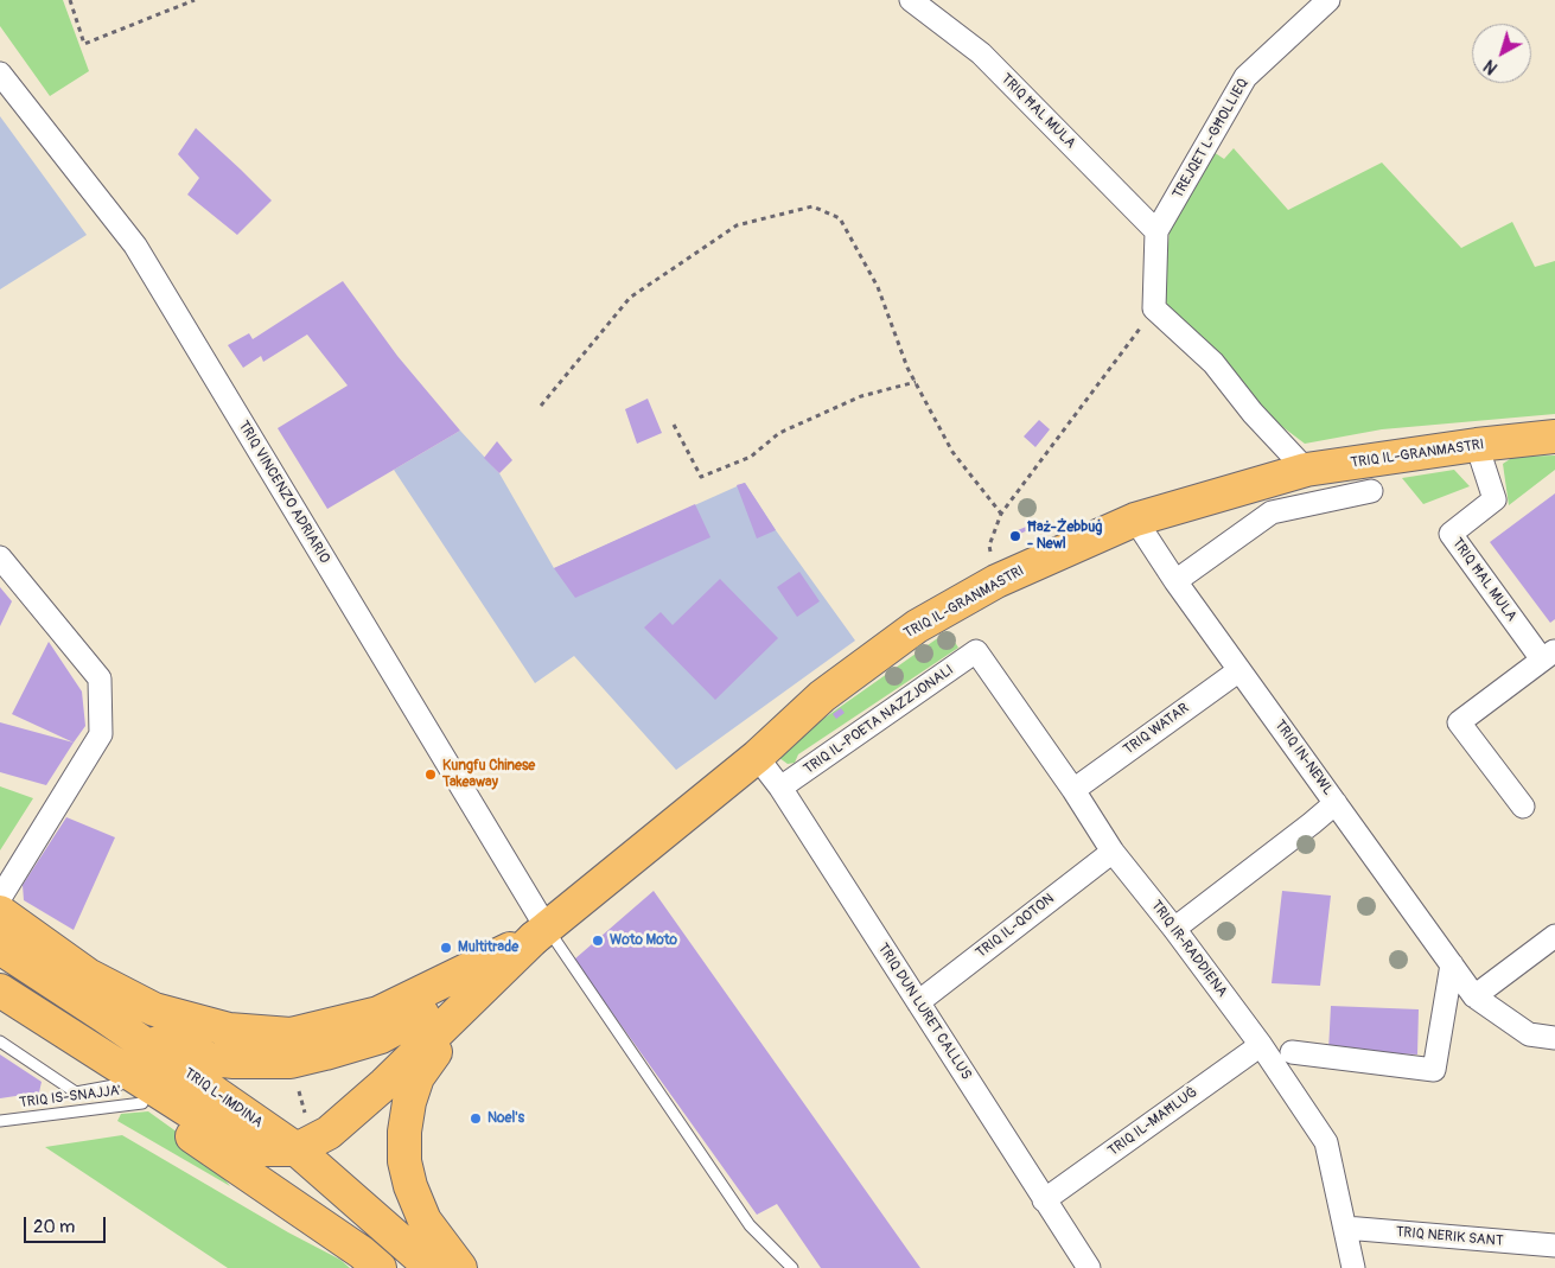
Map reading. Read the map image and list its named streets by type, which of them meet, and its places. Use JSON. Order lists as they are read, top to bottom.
{
  "streets": {
    "main road": ["TRIQ IL-GRANMASTRI", "TRIQ L-IMDINA"],
    "street": [
      "TRIQ ĦAL MULA",
      "TREJQET L-GĦOLLIEQ",
      "TRIQ VINCENZO ADRIARIO",
      "TRIQ IL-POETA NAZZJONALI",
      "TRIQ WATAR",
      "TRIQ IN-NEWL",
      "TRIQ IL-QOTON",
      "TRIQ IR-RADDIENA",
      "TRIQ DUN LURET CALLUS",
      "TRIQ IL-MAĦLUĠ",
      "TRIQ NERIK SANT"
    ],
    "lane": ["TRIQ IS-SNAJJA'"]
  },
  "crossings": [
    ["TRIQ ĦAL MULA", "TREJQET L-GĦOLLIEQ"],
    ["TRIQ ĦAL MULA", "TRIQ IL-GRANMASTRI"],
    ["TRIQ IL-GRANMASTRI", "TRIQ VINCENZO ADRIARIO"],
    ["TRIQ IL-GRANMASTRI", "TRIQ IN-NEWL"],
    ["TRIQ IL-GRANMASTRI", "TRIQ DUN LURET CALLUS"],
    ["TRIQ IL-POETA NAZZJONALI", "TRIQ IR-RADDIENA"],
    ["TRIQ IL-POETA NAZZJONALI", "TRIQ DUN LURET CALLUS"],
    ["TRIQ WATAR", "TRIQ IN-NEWL"],
    ["TRIQ WATAR", "TRIQ IR-RADDIENA"],
    ["TRIQ IL-QOTON", "TRIQ IR-RADDIENA"],
    ["TRIQ IL-QOTON", "TRIQ DUN LURET CALLUS"],
    ["TRIQ IR-RADDIENA", "TRIQ IL-MAĦLUĠ"],
    ["TRIQ IR-RADDIENA", "TRIQ NERIK SANT"],
    ["TRIQ DUN LURET CALLUS", "TRIQ IL-MAĦLUĠ"]
  ],
  "places": [
    "Ħaż-Żebbuġ - Newl",
    "Kungfu Chinese Takeaway",
    "Woto Moto",
    "Multitrade",
    "Noel's"
  ],
  "scale_bar": "20 m",
  "north": "bottom left"
}
